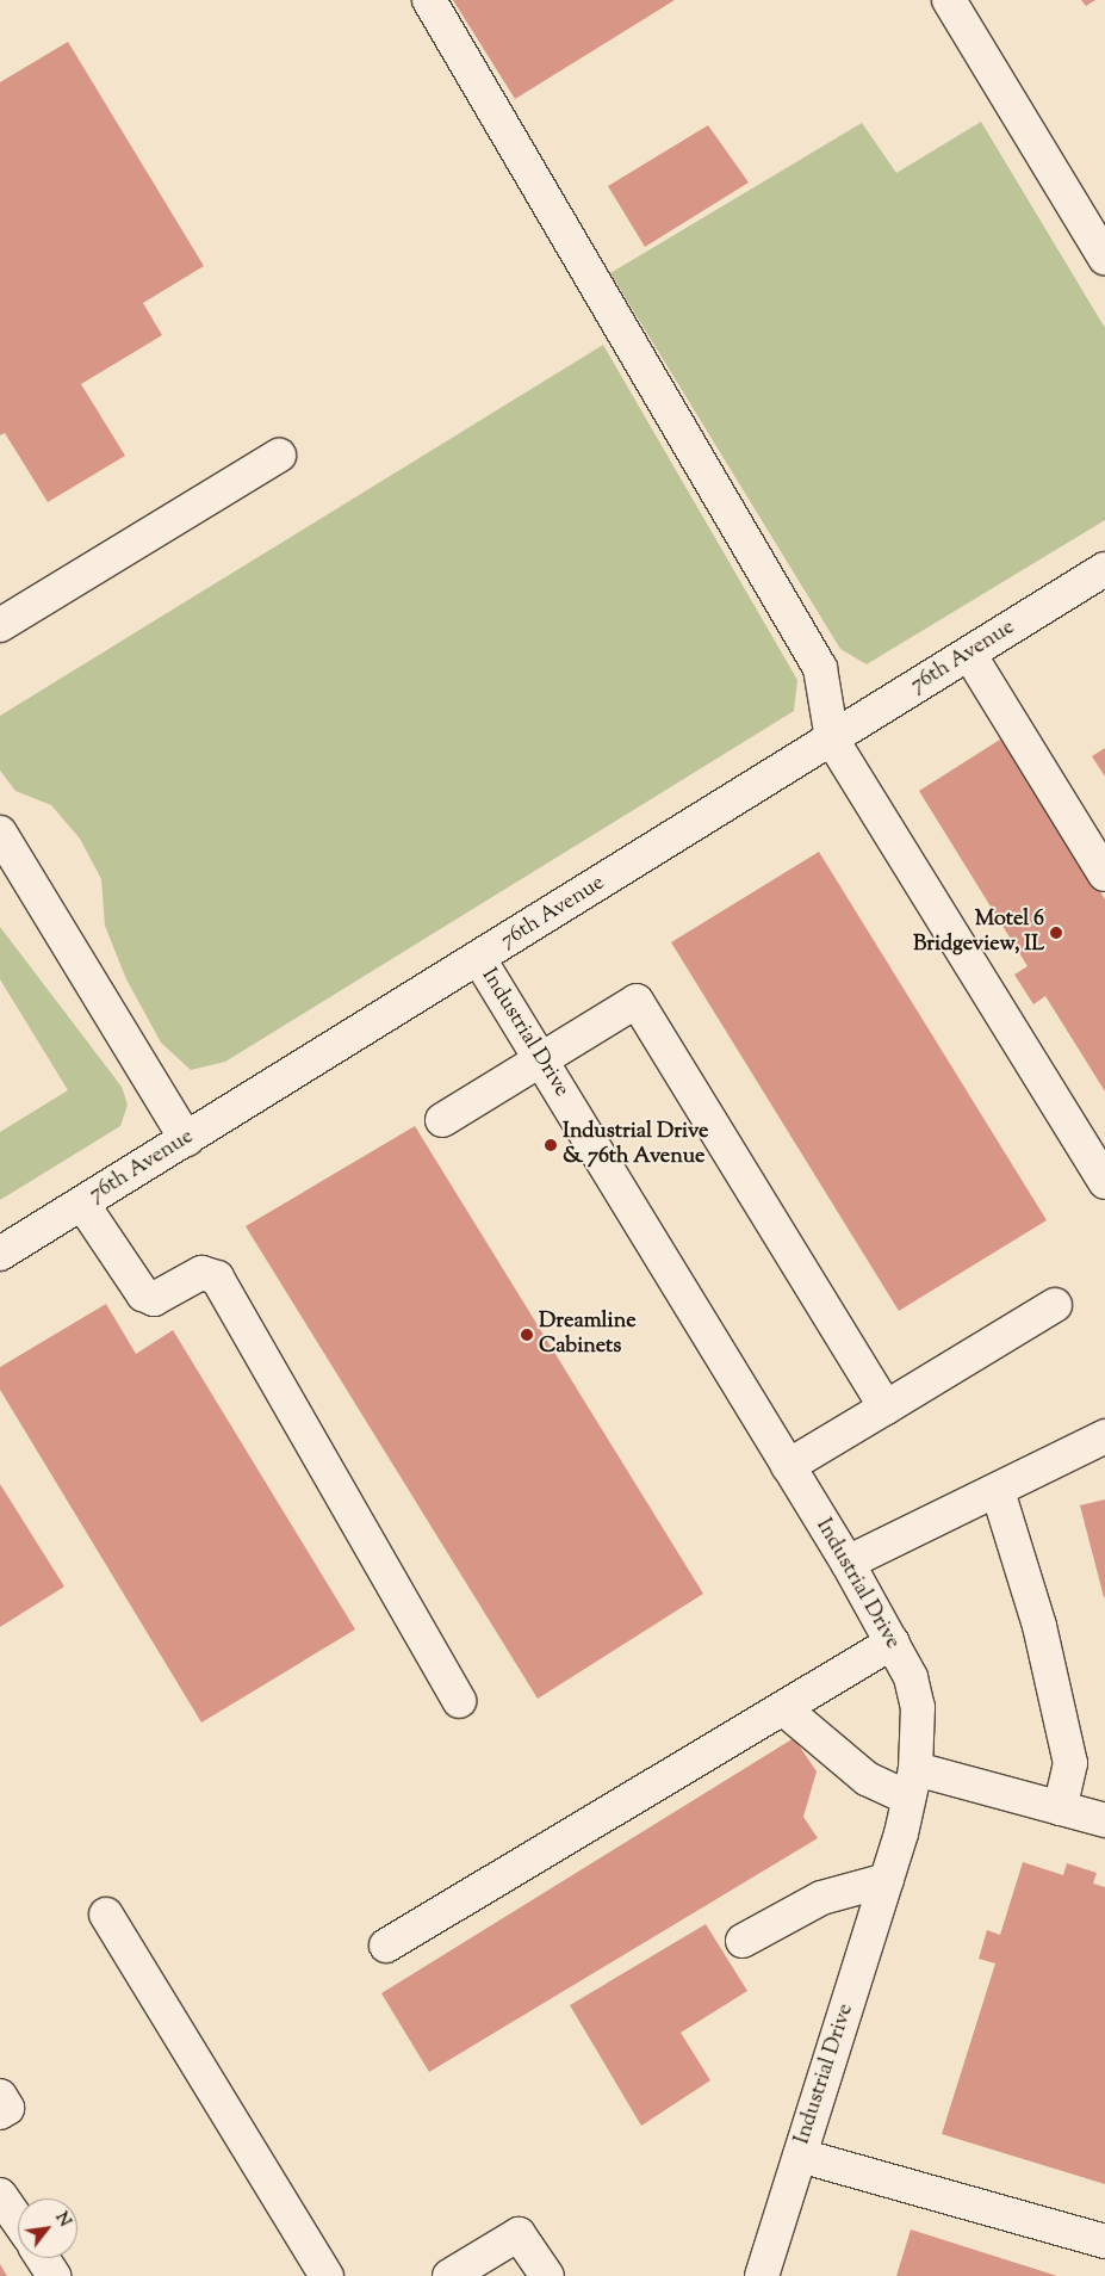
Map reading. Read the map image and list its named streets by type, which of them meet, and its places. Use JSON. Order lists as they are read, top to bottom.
{
  "streets": {
    "street": ["76th Avenue", "Industrial Drive"]
  },
  "crossings": [
    ["76th Avenue", "Industrial Drive"]
  ],
  "places": ["Motel 6 Bridgeview, IL", "Industrial Drive & 76th Avenue", "Dreamline Cabinets"],
  "north": "top right"
}
